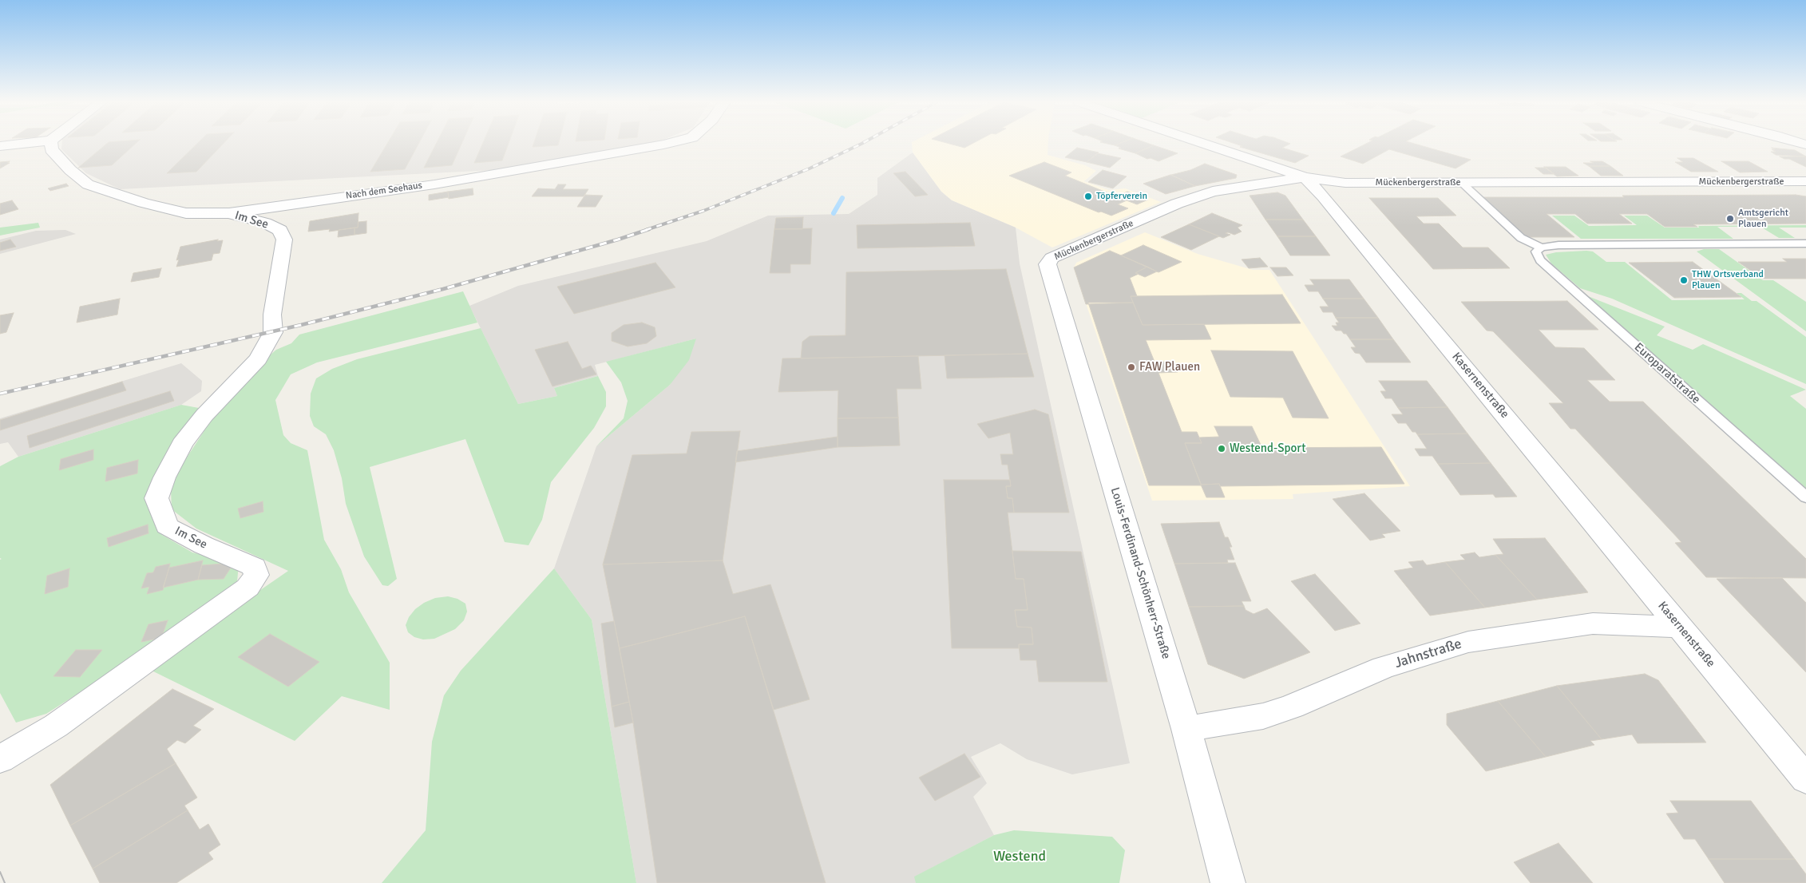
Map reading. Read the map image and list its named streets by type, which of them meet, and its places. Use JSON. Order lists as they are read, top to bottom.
{
  "streets": {
    "street": [
      "Mückenbergerstraße",
      "Nach dem Seehaus",
      "Im See",
      "Kasernenstraße",
      "Louis-Ferdinand-Schönherr-Straße",
      "Jahnstraße"
    ],
    "lane": ["Europaratstraße"]
  },
  "crossings": [
    ["Mückenbergerstraße", "Kasernenstraße"],
    ["Mückenbergerstraße", "Louis-Ferdinand-Schönherr-Straße"],
    ["Nach dem Seehaus", "Im See"],
    ["Kasernenstraße", "Jahnstraße"],
    ["Louis-Ferdinand-Schönherr-Straße", "Jahnstraße"]
  ],
  "parks": ["Westend"],
  "places": [
    "Töpferverein",
    "Amtsgericht Plauen",
    "THW Ortsverband Plauen",
    "FAW Plauen",
    "Westend-Sport"
  ]
}
